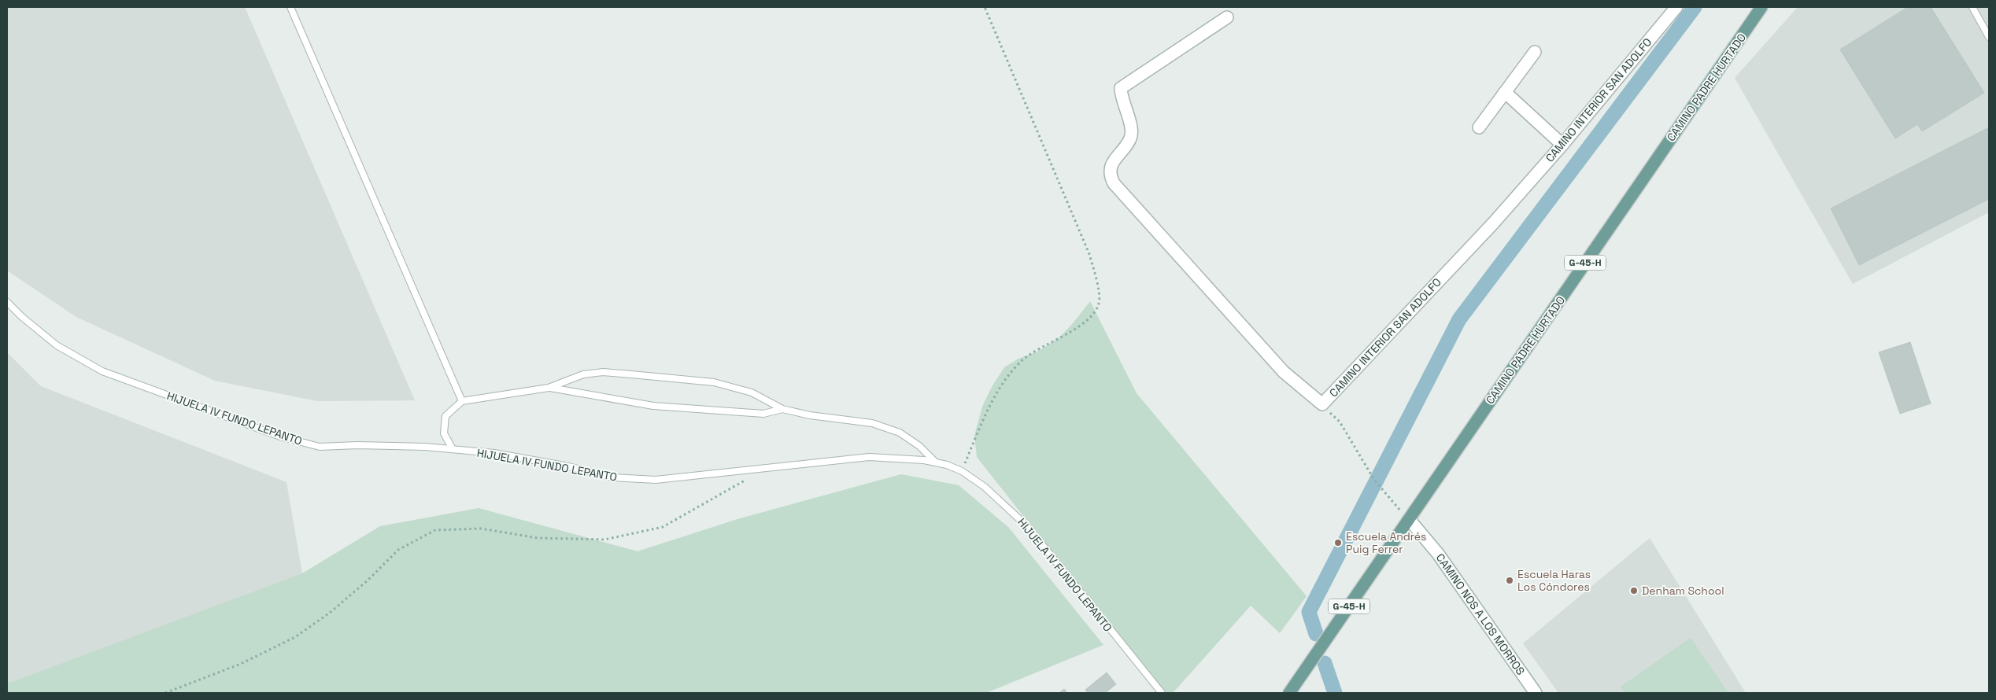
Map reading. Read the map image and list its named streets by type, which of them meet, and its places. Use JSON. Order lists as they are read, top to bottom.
{
  "streets": {
    "main road": ["CAMINO PADRE HURTADO", "G-45-H"],
    "street": ["CAMINO INTERIOR SAN ADOLFO", "CAMINO NOS A LOS MORROS"],
    "lane": ["HIJUELA IV FUNDO LEPANTO"]
  },
  "crossings": [
    ["CAMINO PADRE HURTADO", "CAMINO NOS A LOS MORROS"]
  ],
  "places": ["Escuela Andrés Puig Ferrer", "Escuela Haras Los Cóndores", "Denham School"]
}
